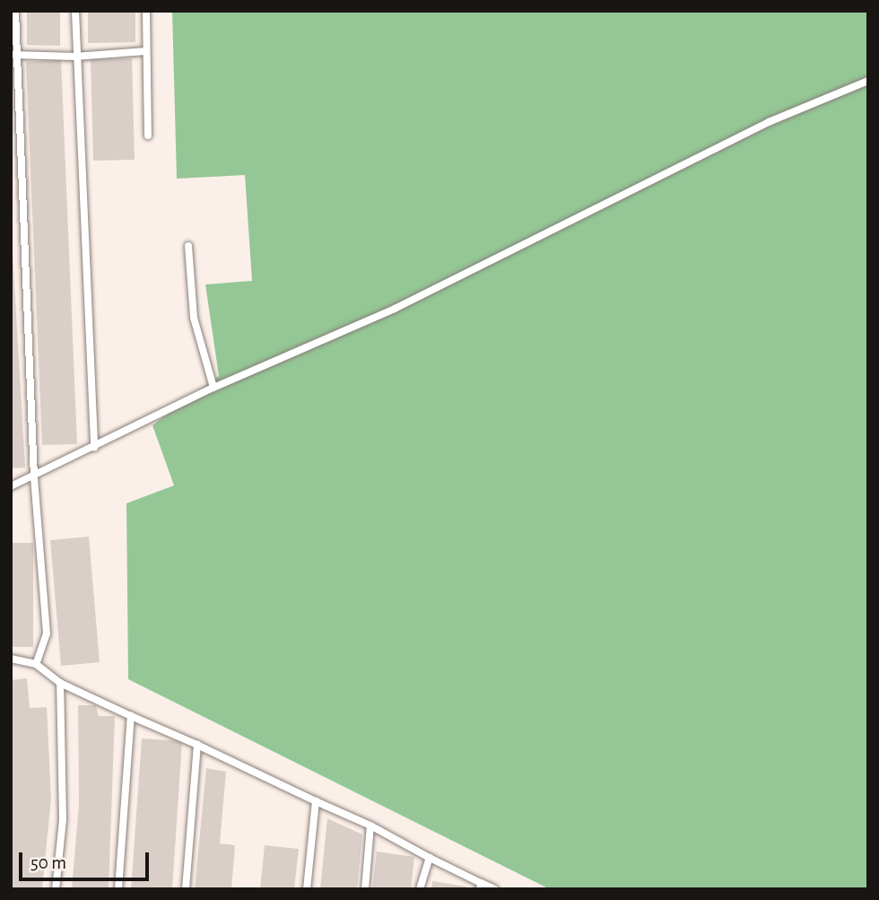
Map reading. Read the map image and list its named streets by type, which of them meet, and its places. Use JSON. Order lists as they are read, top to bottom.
{
  "scale_bar": "50 m"
}
